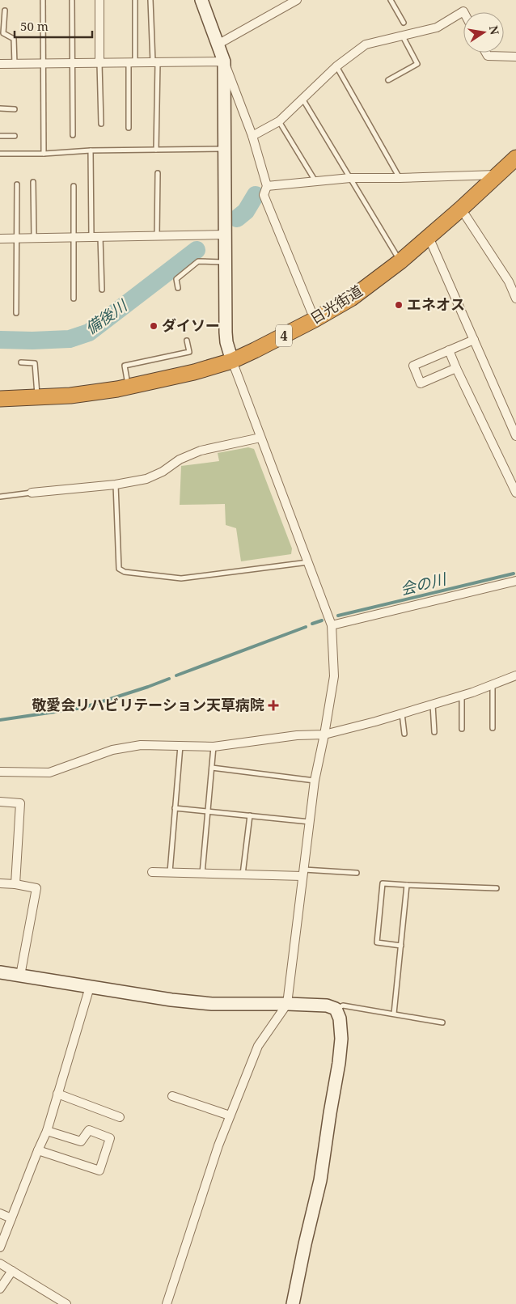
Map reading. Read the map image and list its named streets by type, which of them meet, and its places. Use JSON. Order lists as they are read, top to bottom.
{
  "streets": {
    "highway": ["日光街道", "4"]
  },
  "water": ["備後川", "会の川"],
  "places": {
    "other": ["エネオス", "ダイソー"],
    "health": ["敬愛会リハビリテーション天草病院"]
  },
  "scale_bar": "50 m",
  "north": "right"
}
